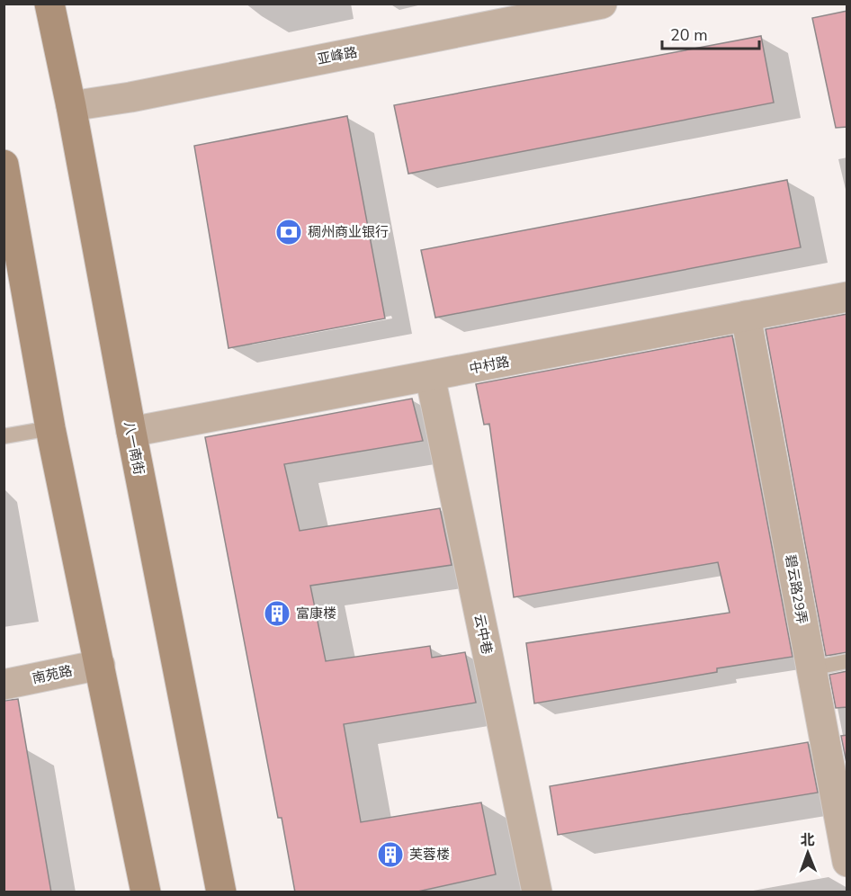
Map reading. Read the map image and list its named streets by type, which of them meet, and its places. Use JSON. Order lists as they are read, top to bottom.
{
  "streets": {
    "main road": ["八一南街"],
    "street": [
      "亚峰路",
      "中村路",
      "碧云路29弄",
      "云中巷",
      "南苑路"
    ]
  },
  "crossings": [
    ["亚峰路", "八一南街"],
    ["中村路", "八一南街"],
    ["中村路", "碧云路29弄"],
    ["中村路", "云中巷"]
  ],
  "places": {
    "bank": ["稠州商业银行"],
    "building": ["富康楼", "芙蓉楼"]
  },
  "scale_bar": "20 m",
  "north": "top"
}
